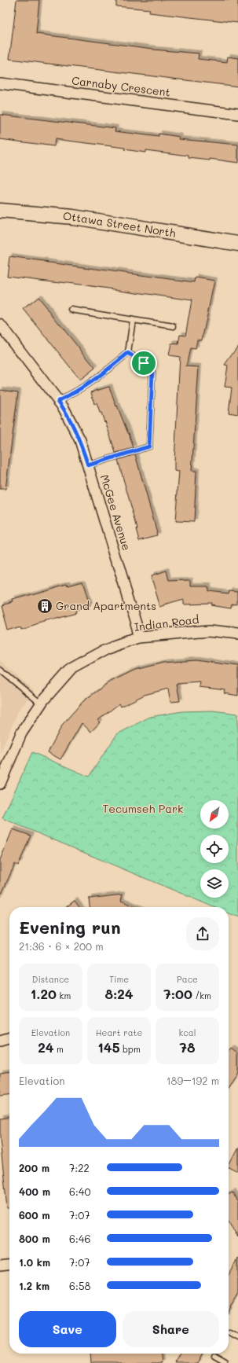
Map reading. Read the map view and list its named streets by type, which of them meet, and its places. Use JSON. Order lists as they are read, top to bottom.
{
  "streets": {
    "main road": ["Ottawa Street North"],
    "street": ["Carnaby Crescent", "McGee Avenue", "Indian Road"]
  },
  "crossings": [
    ["McGee Avenue", "Indian Road"]
  ],
  "parks": ["Tecumseh Park"],
  "places": {
    "building": ["Grand Apartments"]
  },
  "north": "bottom left",
  "page": {
    "heading": ["Evening run", "21:36 · 6 × 200 m"],
    "stats": [
      ["Distance", "1.20 km"],
      ["Time", "8:24"],
      ["Pace", "7:00 /km"],
      ["Elevation", "24 m"],
      ["Heart rate", "145 bpm"],
      ["kcal", "78"]
    ],
    "chart": ["Elevation", "189–192 m"],
    "list": [
      {
        "name": "200 m",
        "note": "7:22"
      },
      {
        "name": "400 m",
        "note": "6:40"
      },
      {
        "name": "600 m",
        "note": "7:07"
      },
      {
        "name": "800 m",
        "note": "6:46"
      },
      {
        "name": "1.0 km",
        "note": "7:07"
      },
      {
        "name": "1.2 km",
        "note": "6:58"
      }
    ],
    "buttons": ["Save", "Share"]
  }
}
